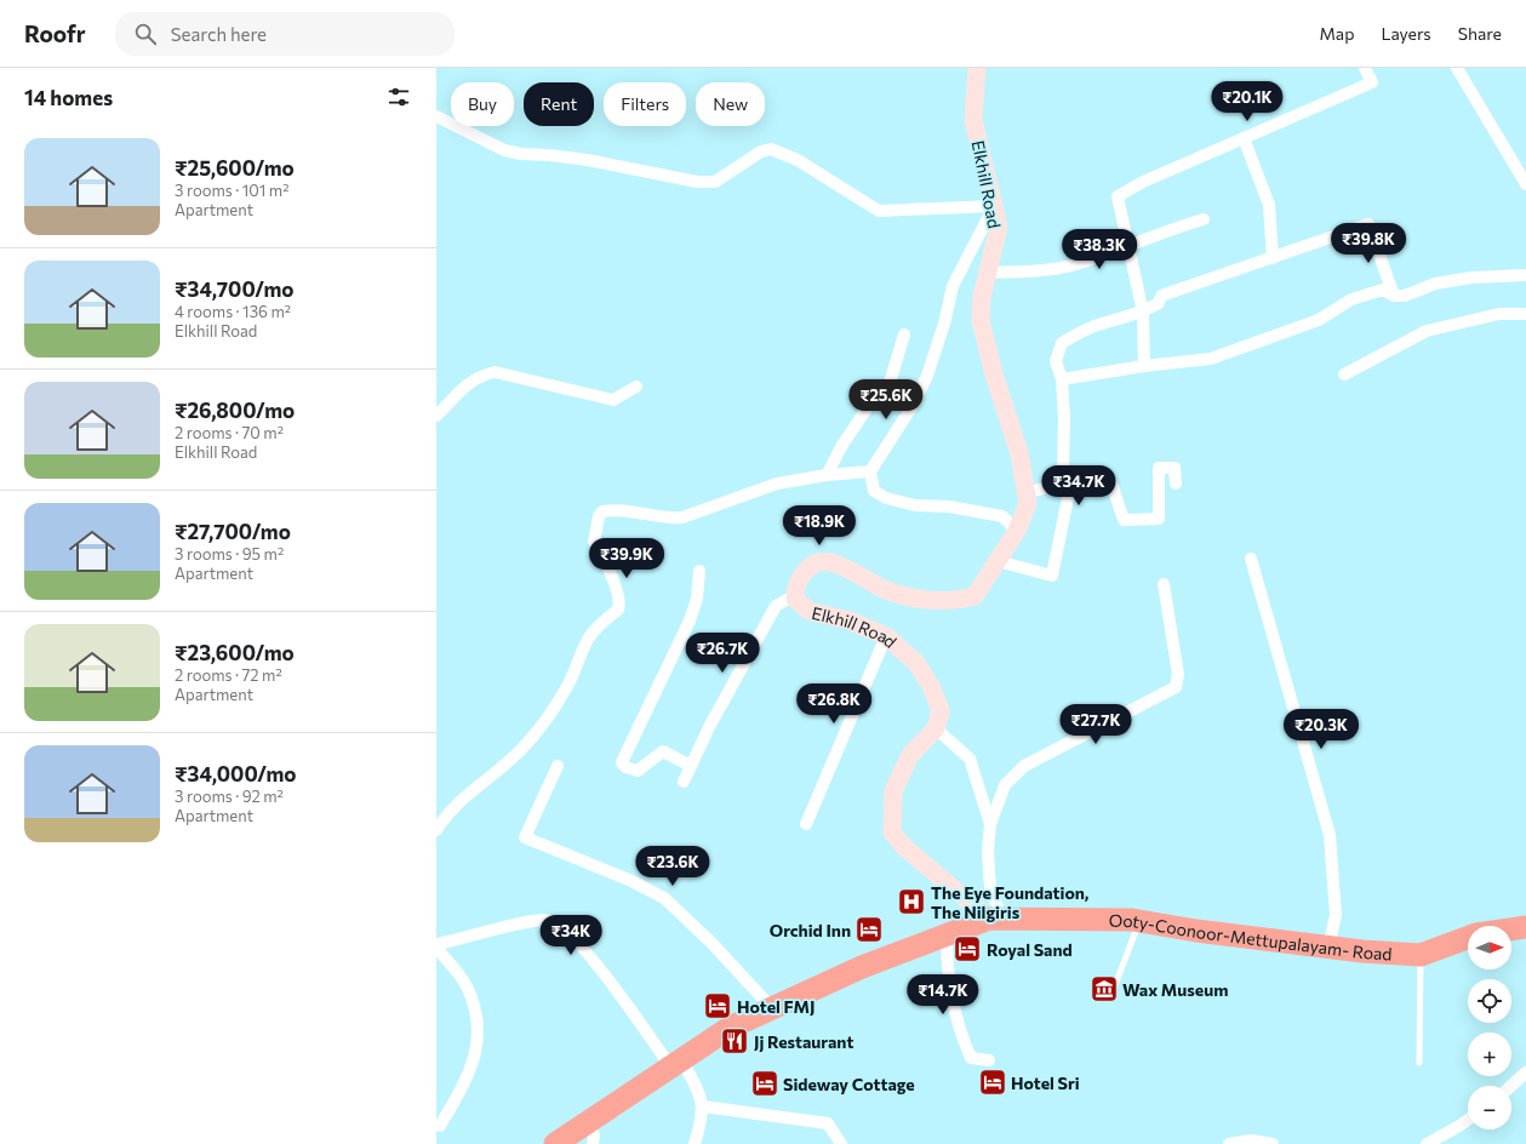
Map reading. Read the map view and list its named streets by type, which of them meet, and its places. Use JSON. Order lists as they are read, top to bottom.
{
  "streets": {
    "highway": ["Ooty-Coonoor-Mettupalayam- Road"],
    "street": ["Elkhill Road"]
  },
  "places": {
    "hospital": ["The Eye Foundation, The Nilgiris"],
    "hotel": [
      "Orchid Inn",
      "Royal Sand",
      "Hotel FMJ",
      "Hotel Sri",
      "Sideway Cottage"
    ],
    "museum": ["Wax Museum"],
    "restaurant": ["Jj Restaurant"]
  },
  "north": "right",
  "page": {
    "header": "Roofr",
    "search": "Search here",
    "nav": ["Map", "Layers", "Share"],
    "heading": "14 homes",
    "price": [
      "₹20.1K",
      "₹39.8K",
      "₹38.3K",
      "₹25.6K",
      "₹34.7K",
      "₹18.9K",
      "₹39.9K",
      "₹26.7K",
      "₹26.8K",
      "₹27.7K",
      "₹20.3K",
      "₹23.6K",
      "₹34K",
      "₹14.7K"
    ],
    "chip": [
      "Buy",
      "Rent",
      "Filters",
      "New"
    ],
    "list": [
      {
        "name": "₹25,600/mo",
        "note": "3 rooms · 101 m² · Apartment"
      },
      {
        "name": "₹34,700/mo",
        "note": "4 rooms · 136 m² · Elkhill Road"
      },
      {
        "name": "₹26,800/mo",
        "note": "2 rooms · 70 m² · Elkhill Road"
      },
      {
        "name": "₹27,700/mo",
        "note": "3 rooms · 95 m² · Apartment"
      },
      {
        "name": "₹23,600/mo",
        "note": "2 rooms · 72 m² · Apartment"
      },
      {
        "name": "₹34,000/mo",
        "note": "3 rooms · 92 m² · Apartment"
      }
    ],
    "map_buttons": ["+", "−"]
  }
}
